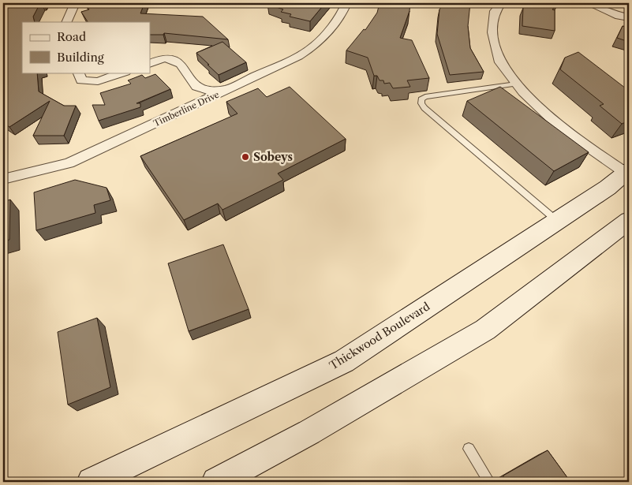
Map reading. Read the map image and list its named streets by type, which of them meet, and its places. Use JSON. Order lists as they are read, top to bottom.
{
  "streets": {
    "main road": ["Thickwood Boulevard"],
    "street": ["Timberline Drive"]
  },
  "places": ["Sobeys"],
  "legend": ["Road", "Building"]
}
